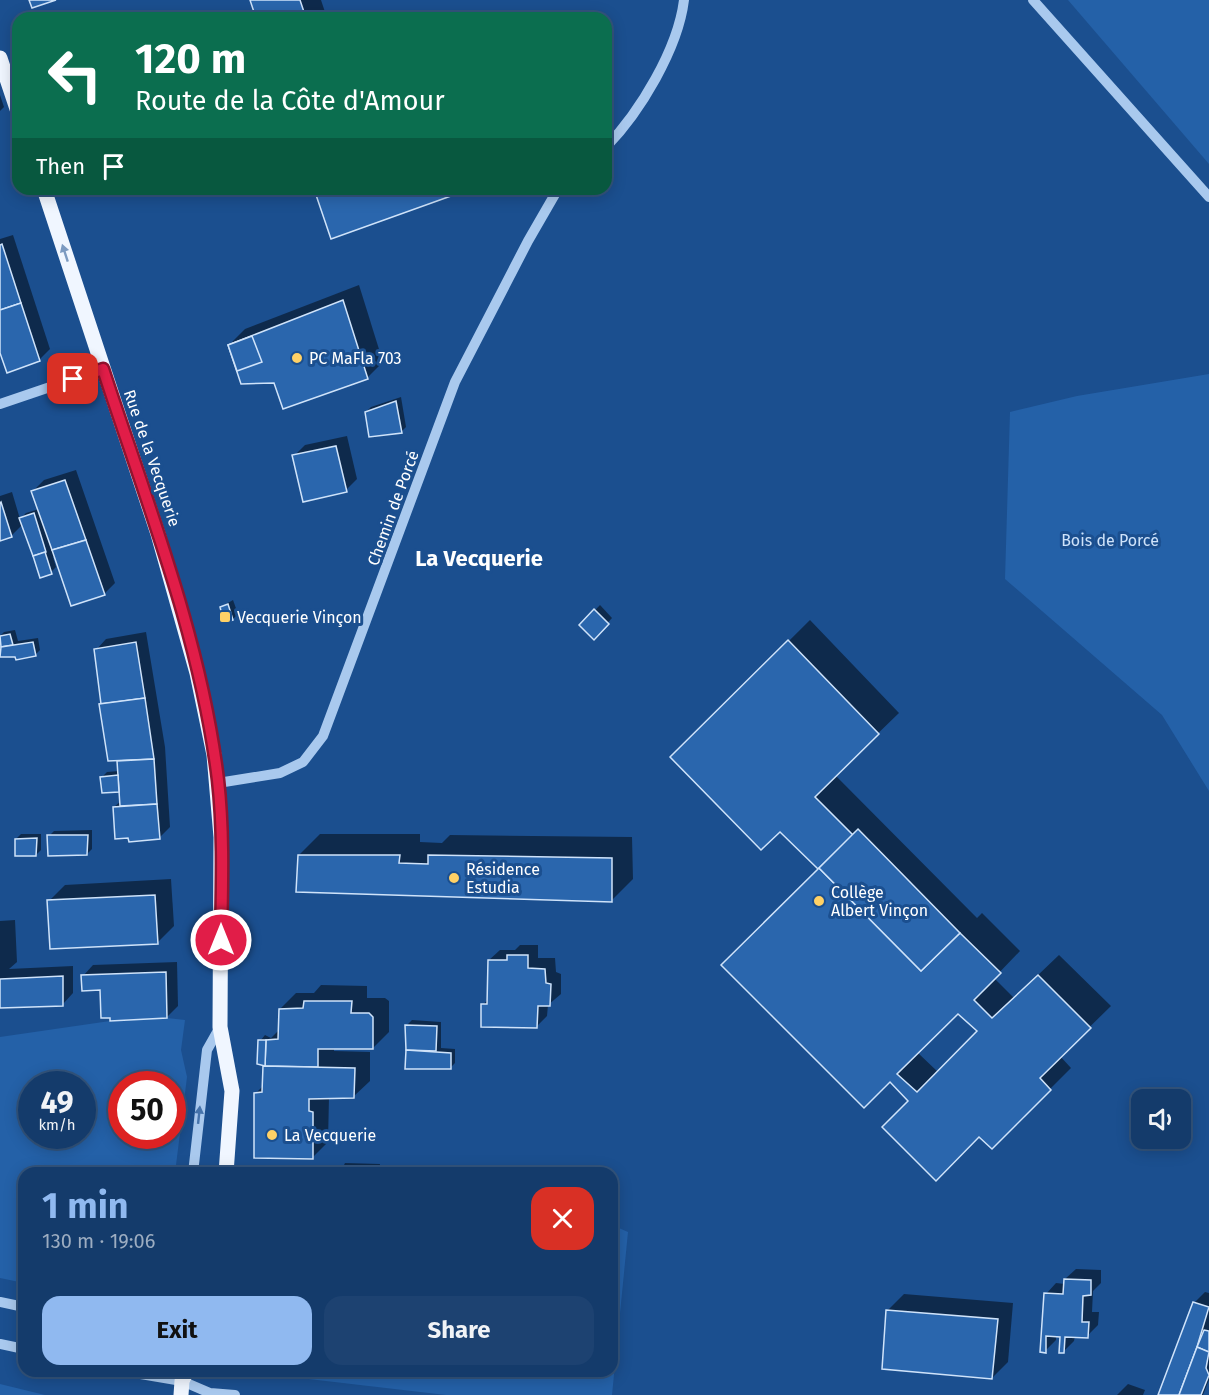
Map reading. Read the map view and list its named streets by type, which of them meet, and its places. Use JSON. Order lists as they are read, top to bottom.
{
  "streets": {
    "main road": ["Rue de la Vecquerie"],
    "street": ["Chemin de Porcé"]
  },
  "crossings": [
    ["Rue de la Vecquerie", "Chemin de Porcé"]
  ],
  "districts": ["La Vecquerie"],
  "parks": ["Bois de Porcé"],
  "places": {
    "other": [
      "PC MaFla 703",
      "Résidence Estudia",
      "Collège Albert Vinçon",
      "La Vecquerie"
    ],
    "transit": ["Vecquerie Vinçon"]
  },
  "page": {
    "turn": ["120 m", "Route de la Côte d'Amour"],
    "then": "Then",
    "speed": "49 km/h",
    "limit": "50",
    "heading": ["1 min", "130 m · 19:06"],
    "buttons": ["Exit", "Share"]
  }
}
